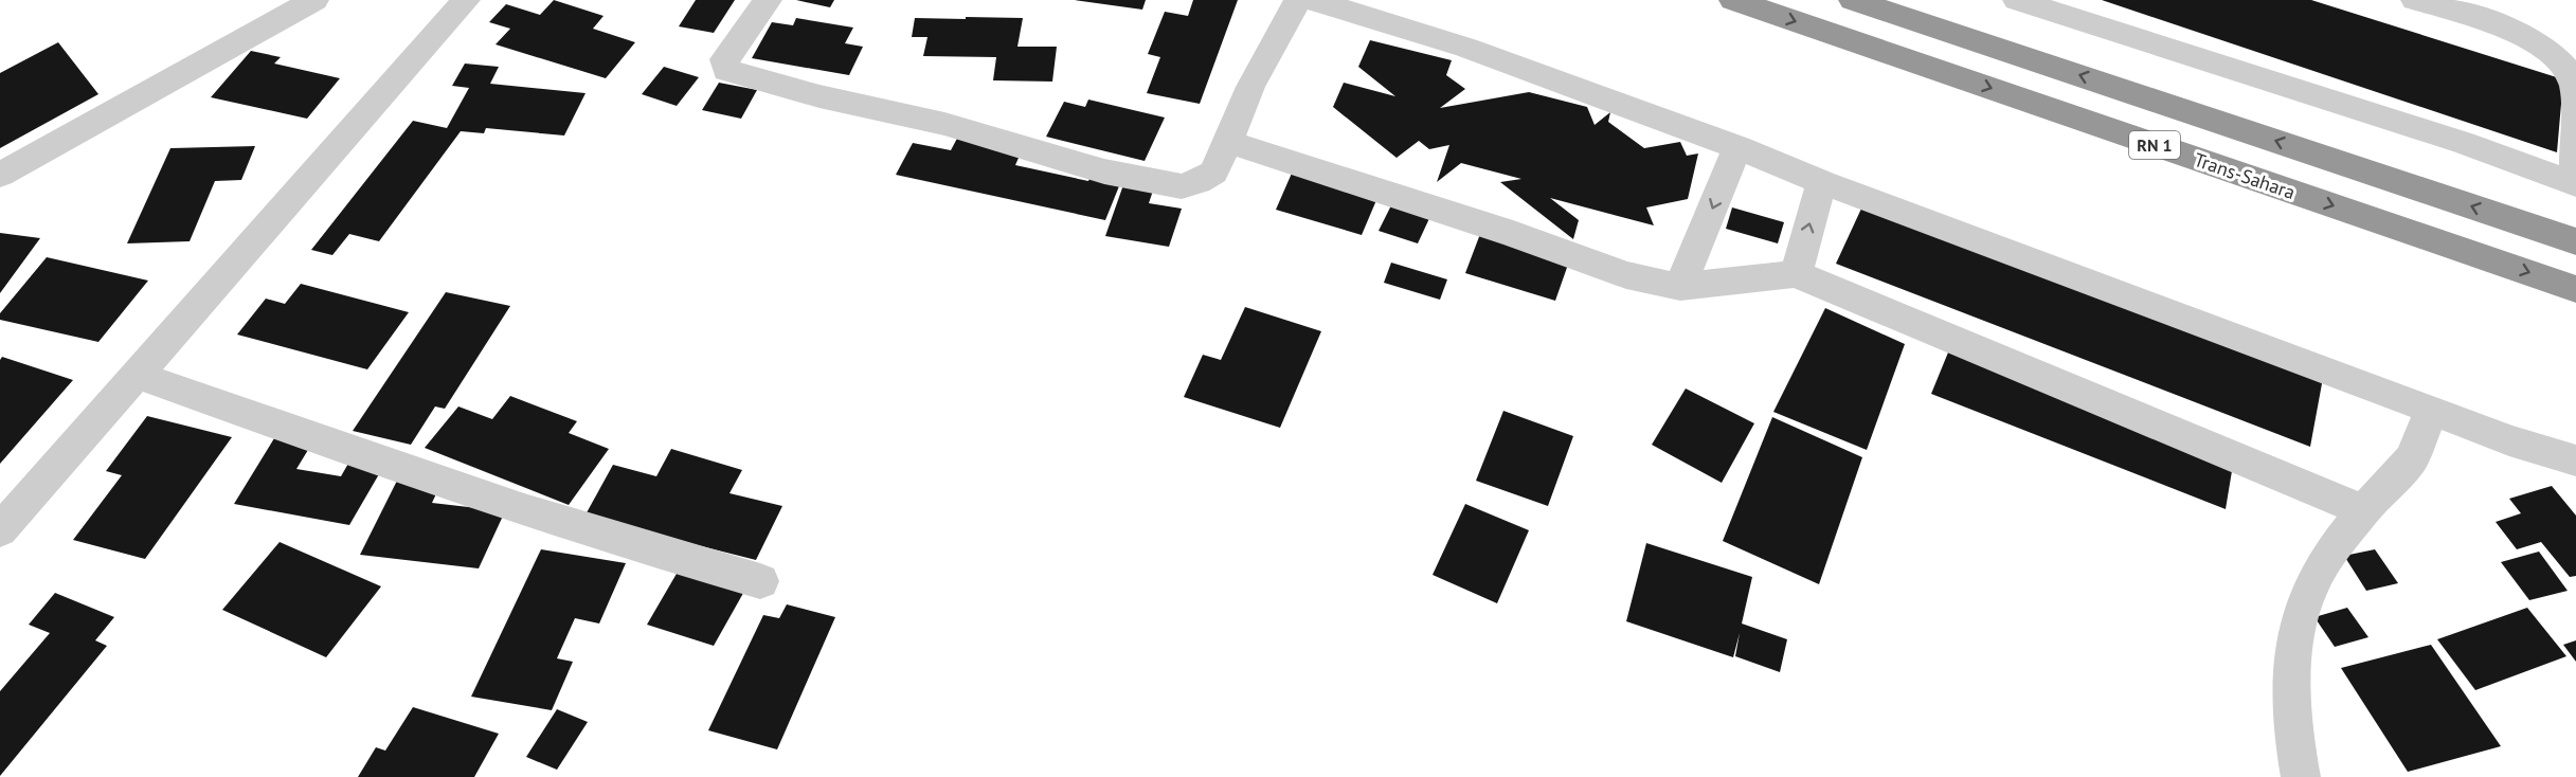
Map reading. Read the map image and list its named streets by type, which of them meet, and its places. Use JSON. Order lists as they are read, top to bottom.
{
  "streets": {
    "highway": ["RN 1", "Trans-Sahara"]
  }
}
